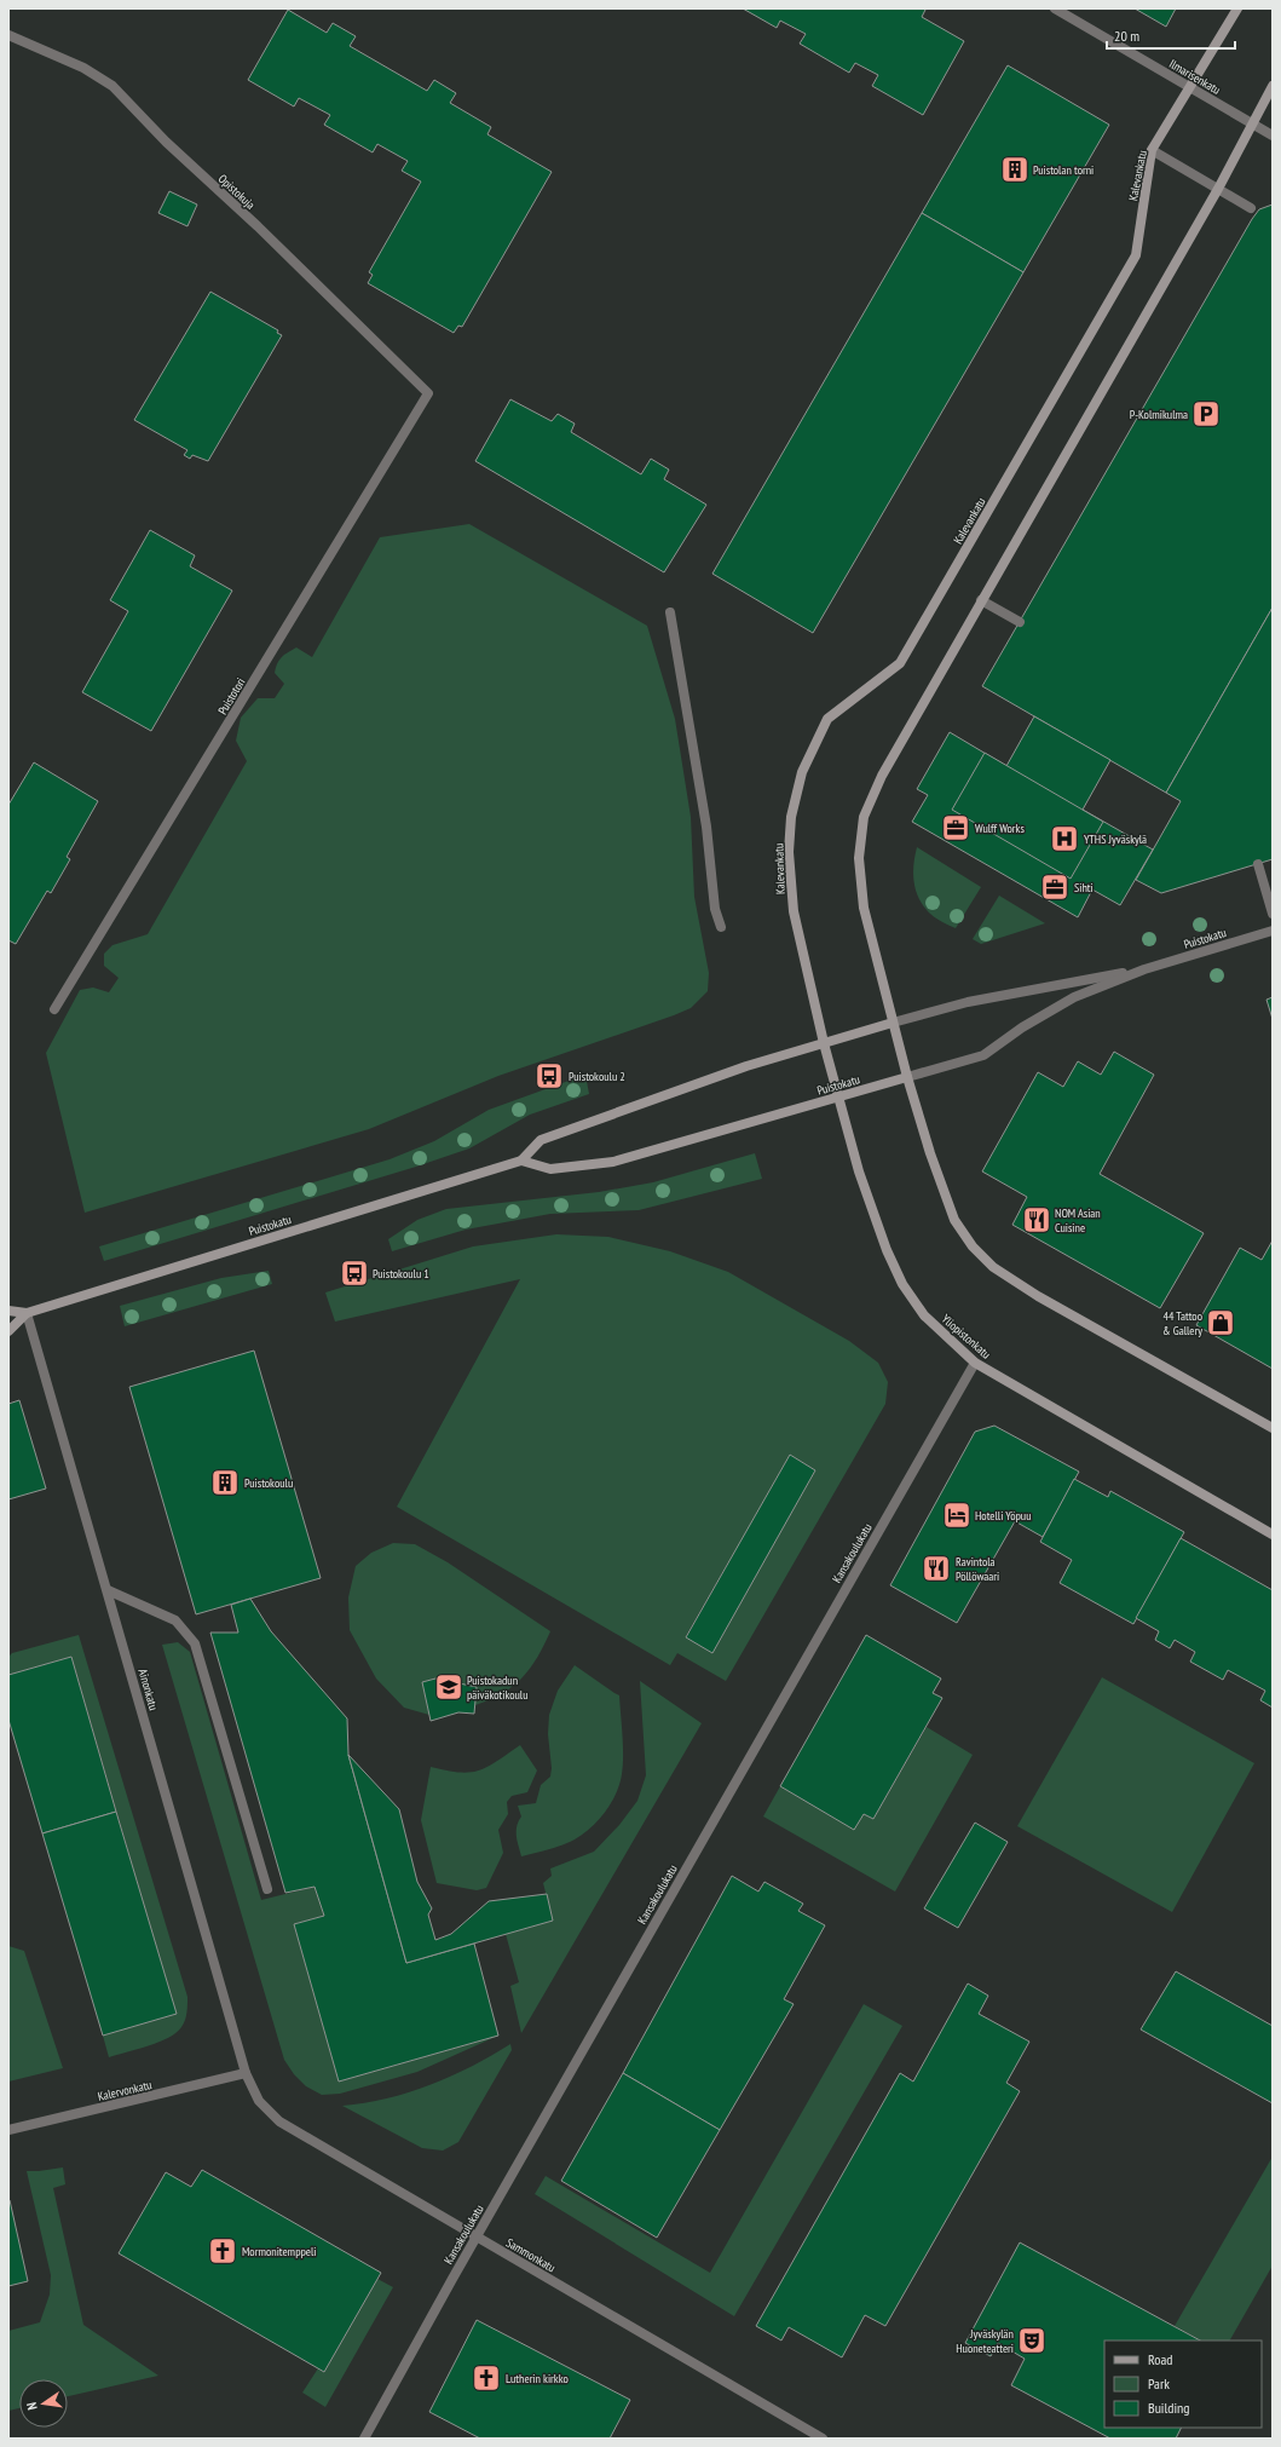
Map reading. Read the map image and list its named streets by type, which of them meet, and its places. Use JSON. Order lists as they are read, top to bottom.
{
  "streets": {
    "main road": ["Kalevankatu", "Puistokatu", "Yliopistonkatu"],
    "street": [
      "Ilmarisenkatu",
      "Opistokuja",
      "Puistotori",
      "Kansakoulukatu",
      "Ainonkatu",
      "Kalervonkatu",
      "Sammonkatu"
    ]
  },
  "crossings": [
    ["Ilmarisenkatu", "Kalevankatu"],
    ["Kalevankatu", "Puistokatu"],
    ["Kalevankatu", "Yliopistonkatu"],
    ["Opistokuja", "Puistotori"],
    ["Puistokatu", "Yliopistonkatu"],
    ["Puistokatu", "Ainonkatu"],
    ["Yliopistonkatu", "Kansakoulukatu"],
    ["Kansakoulukatu", "Sammonkatu"],
    ["Ainonkatu", "Kalervonkatu"],
    ["Ainonkatu", "Sammonkatu"],
    ["Kalervonkatu", "Sammonkatu"]
  ],
  "places": {
    "building": ["Puistolan torni", "Puistokoulu"],
    "parking": ["P-Kolmikulma"],
    "office": ["Wulff Works", "Sihti"],
    "hospital": ["YTHS Jyväskylä"],
    "bus stop": ["Puistokoulu 2", "Puistokoulu 1"],
    "restaurant": ["NOM Asian Cuisine", "Ravintola Pöllöwaari"],
    "shop": ["44 Tattoo & Gallery"],
    "hotel": ["Hotelli Yöpuu"],
    "school or university": ["Puistokadun päiväkotikoulu"],
    "church": ["Mormonitemppeli", "Lutherin kirkko"],
    "theatre": ["Jyväskylän Huoneteatteri"]
  },
  "legend": ["Road", "Park", "Building"],
  "scale_bar": "20 m",
  "north": "left"
}
